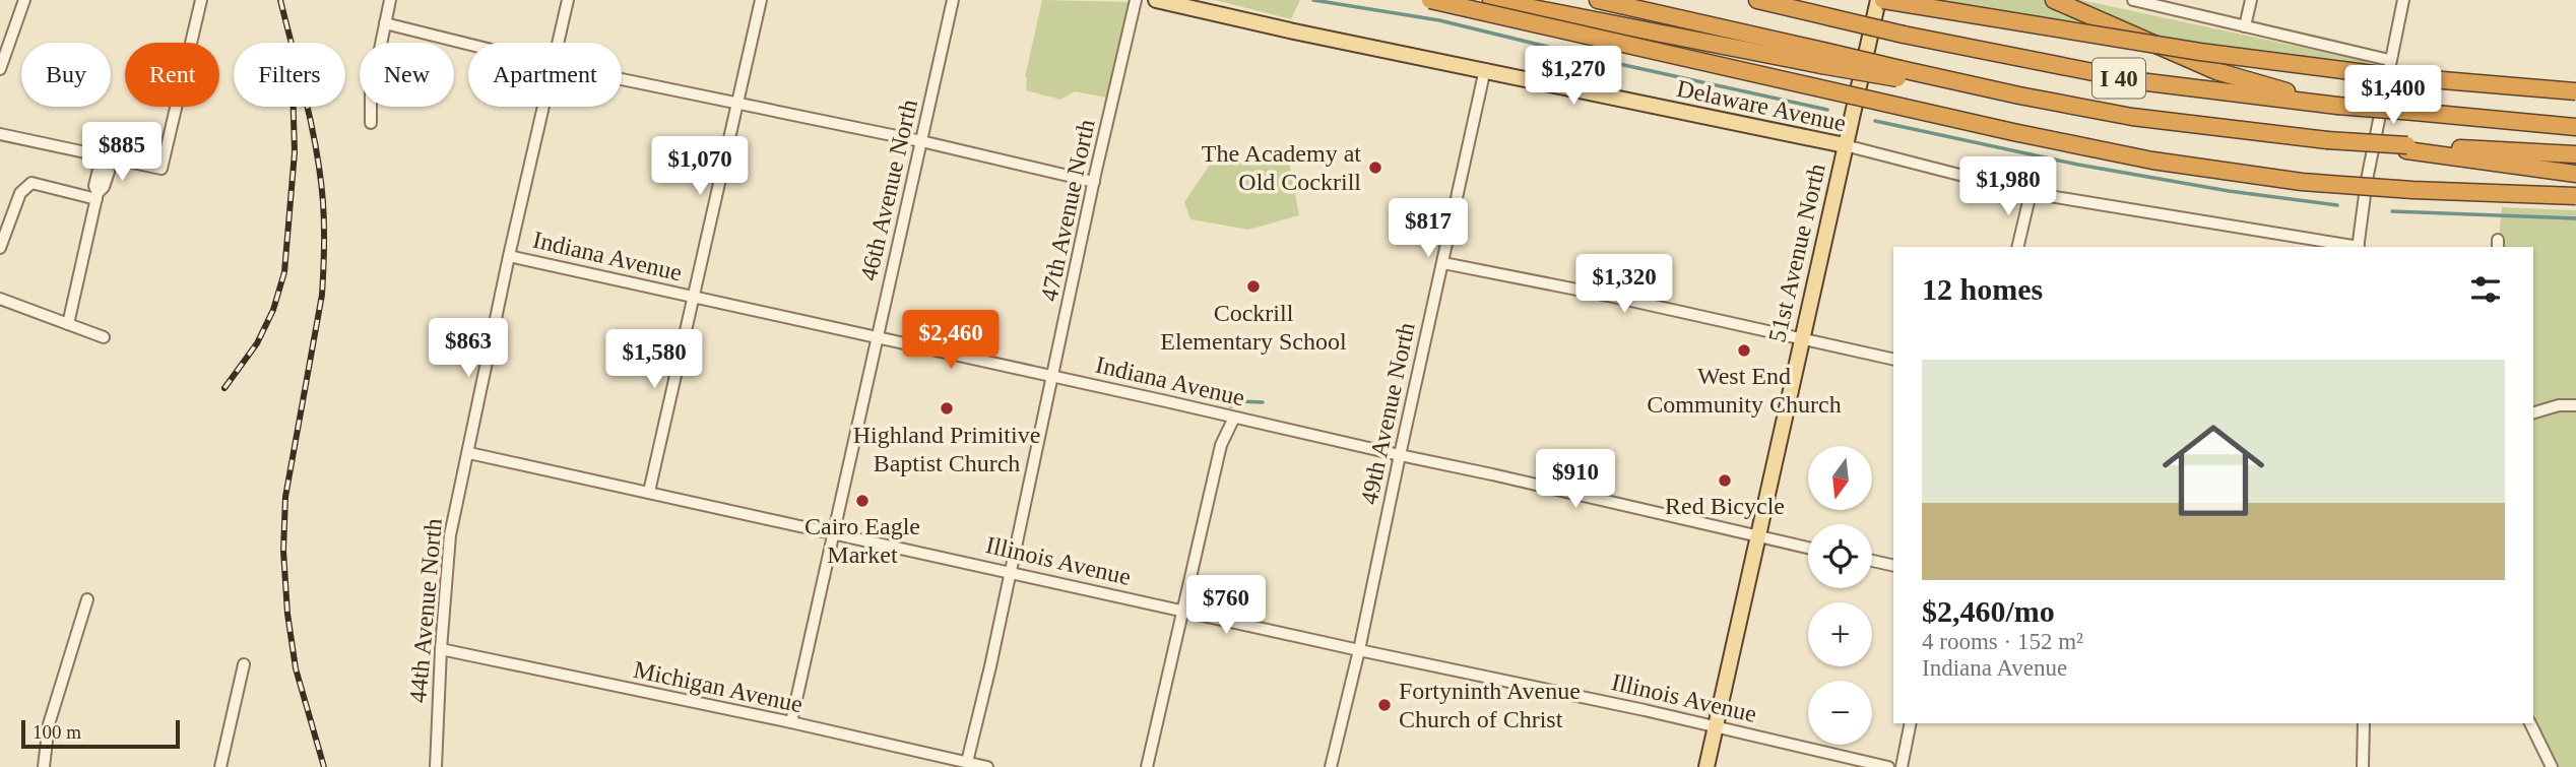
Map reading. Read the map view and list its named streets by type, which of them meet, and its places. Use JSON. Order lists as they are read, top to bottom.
{
  "streets": {
    "highway": ["I 40"],
    "main road": ["Delaware Avenue", "51st Avenue North"],
    "street": [
      "46th Avenue North",
      "47th Avenue North",
      "Indiana Avenue",
      "49th Avenue North",
      "Illinois Avenue",
      "44th Avenue North",
      "Michigan Avenue"
    ]
  },
  "crossings": [
    ["Delaware Avenue", "51st Avenue North"],
    ["Delaware Avenue", "49th Avenue North"],
    ["46th Avenue North", "Indiana Avenue"],
    ["46th Avenue North", "Illinois Avenue"],
    ["46th Avenue North", "Michigan Avenue"],
    ["47th Avenue North", "Indiana Avenue"],
    ["47th Avenue North", "Illinois Avenue"],
    ["47th Avenue North", "Michigan Avenue"],
    ["51st Avenue North", "Indiana Avenue"],
    ["51st Avenue North", "Illinois Avenue"],
    ["Indiana Avenue", "49th Avenue North"],
    ["Indiana Avenue", "44th Avenue North"],
    ["49th Avenue North", "Illinois Avenue"],
    ["Illinois Avenue", "44th Avenue North"],
    ["44th Avenue North", "Michigan Avenue"]
  ],
  "places": [
    "The Academy at Old Cockrill",
    "Cockrill Elementary School",
    "West End Community Church",
    "Highland Primitive Baptist Church",
    "Red Bicycle",
    "Cairo Eagle Market",
    "Fortyninth Avenue Church of Christ"
  ],
  "scale_bar": "100 m",
  "north": "bottom",
  "page": {
    "chip": [
      "Buy",
      "Rent",
      "Filters",
      "New",
      "Apartment"
    ],
    "price": [
      "$1,270",
      "$1,400",
      "$885",
      "$1,070",
      "$1,980",
      "$817",
      "$1,320",
      "$2,460",
      "$863",
      "$1,580",
      "$910",
      "$760"
    ],
    "heading": "12 homes",
    "list": [
      {
        "name": "$2,460/mo",
        "note": "4 rooms · 152 m² · Indiana Avenue"
      }
    ],
    "map_buttons": ["+", "−"],
    "scale": "100 m"
  }
}
